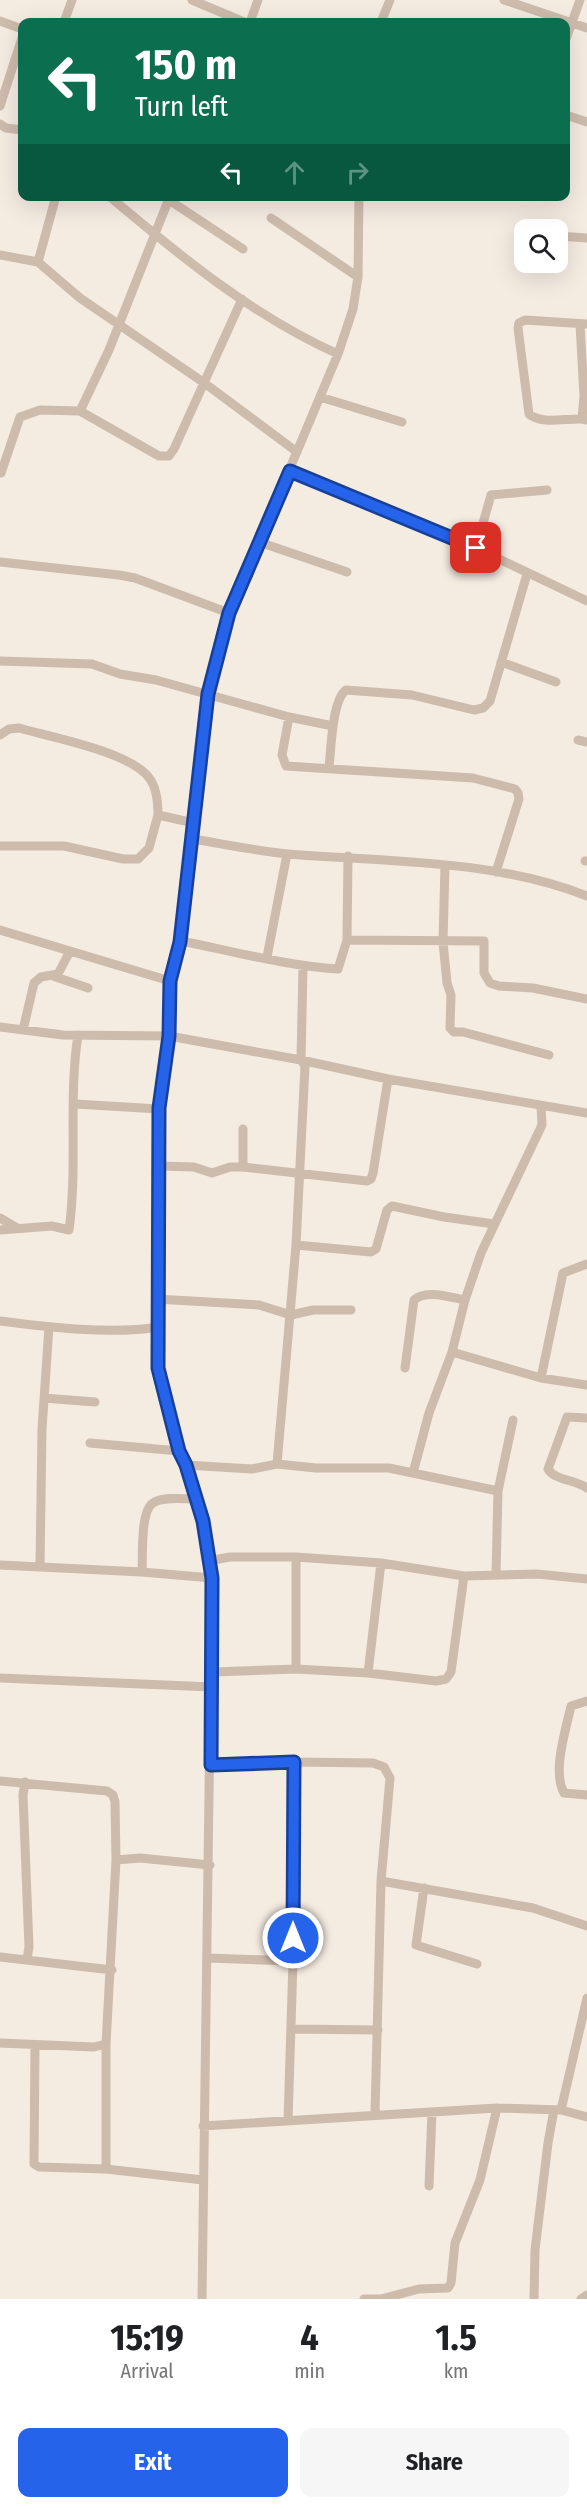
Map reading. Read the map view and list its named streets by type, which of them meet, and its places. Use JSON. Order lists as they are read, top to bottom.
{
  "page": {
    "turn": ["150 m", "Turn left"],
    "eta": [
      "15:19",
      "Arrival",
      "4",
      "min",
      "1.5",
      "km"
    ],
    "buttons": ["Exit", "Share"]
  }
}
